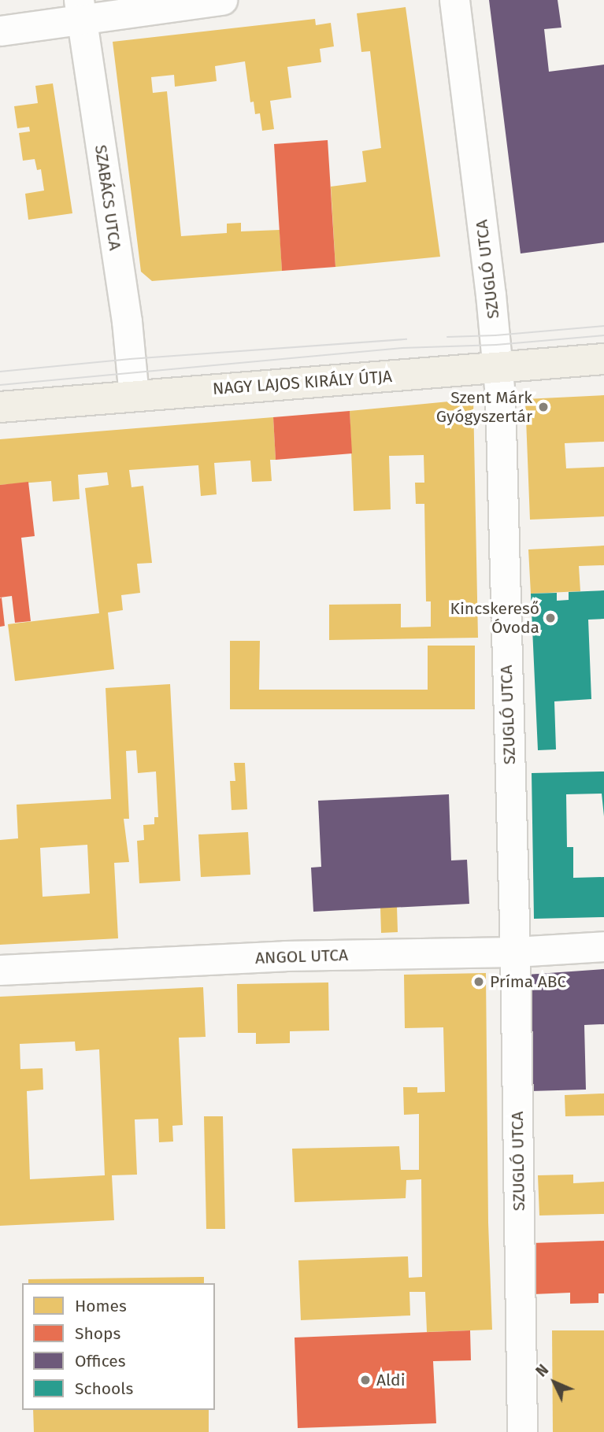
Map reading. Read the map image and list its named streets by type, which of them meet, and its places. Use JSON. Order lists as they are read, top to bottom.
{
  "streets": {
    "main road": ["NAGY LAJOS KIRÁLY ÚTJA"],
    "street": ["SZABÁCS UTCA", "SZUGLÓ UTCA", "ANGOL UTCA"]
  },
  "crossings": [
    ["SZABÁCS UTCA", "NAGY LAJOS KIRÁLY ÚTJA"],
    ["SZUGLÓ UTCA", "NAGY LAJOS KIRÁLY ÚTJA"],
    ["SZUGLÓ UTCA", "ANGOL UTCA"]
  ],
  "places": [
    "Szent Márk Gyógyszertár",
    "Kincskereső Óvoda",
    "Príma ABC",
    "Aldi"
  ],
  "legend": [
    "Homes",
    "Shops",
    "Offices",
    "Schools"
  ],
  "north": "top left"
}
